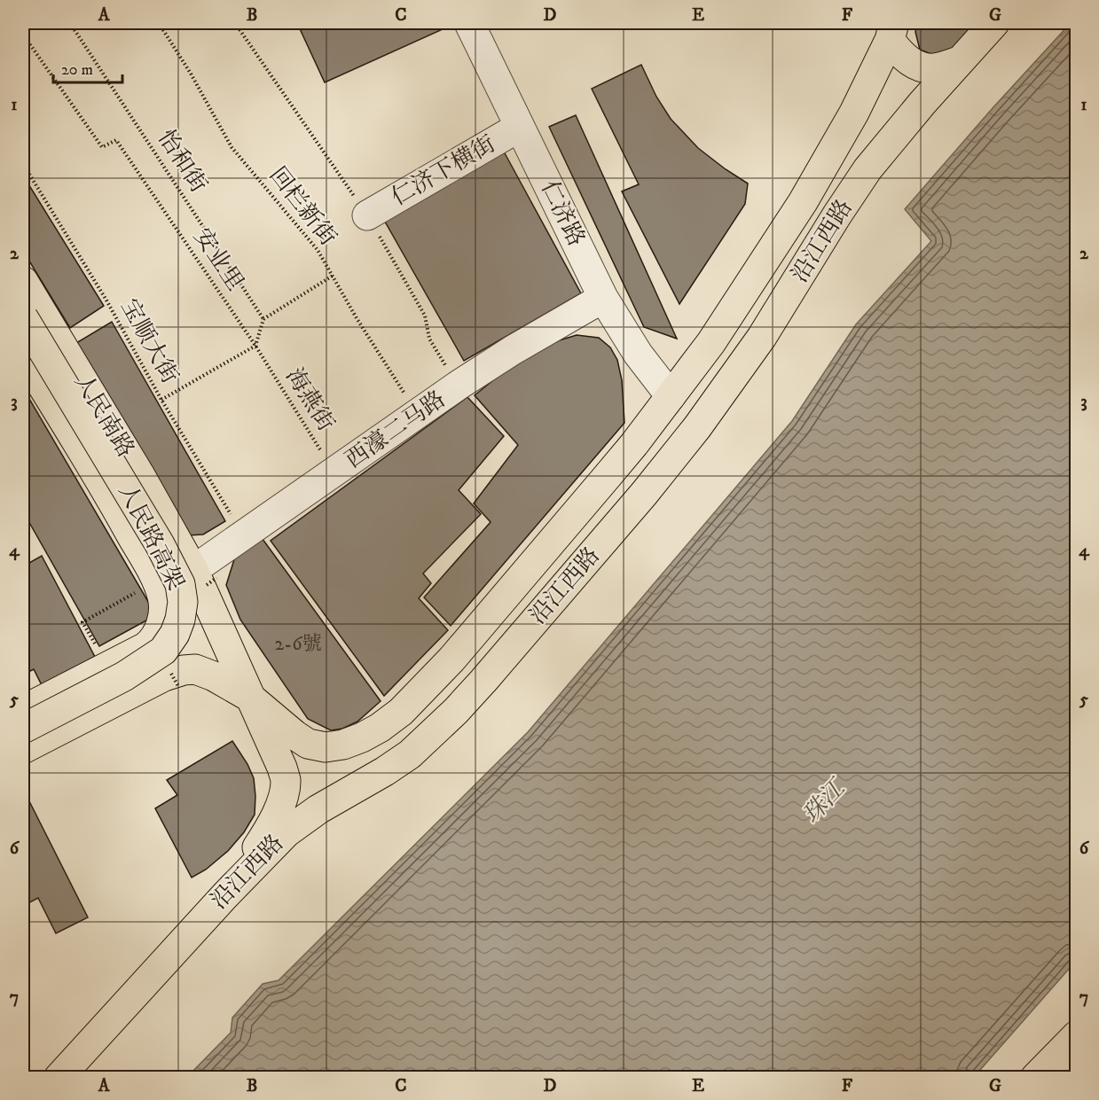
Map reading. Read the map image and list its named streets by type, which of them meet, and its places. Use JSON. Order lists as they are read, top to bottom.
{
  "streets": {
    "main road": ["沿江西路", "人民南路", "人民路高架"],
    "street": ["仁济下横街", "仁济路", "西濠二马路"],
    "path": [
      "怡和街",
      "回栏新街",
      "安业里",
      "宝顺大街",
      "海燕街"
    ]
  },
  "crossings": [
    ["仁济下横街", "仁济路"],
    ["回栏新街", "西濠二马路"],
    ["仁济路", "沿江西路"],
    ["仁济路", "西濠二马路"],
    ["沿江西路", "人民南路"],
    ["安业里", "海燕街"],
    ["宝顺大街", "西濠二马路"],
    ["海燕街", "西濠二马路"],
    ["人民南路", "西濠二马路"]
  ],
  "water": ["珠江"],
  "house_numbers": ["2-6號"],
  "scale_bar": "20 m",
  "grid": {
    "columns": [
      "A",
      "B",
      "C",
      "D",
      "E",
      "F",
      "G"
    ],
    "rows": [
      "1",
      "2",
      "3",
      "4",
      "5",
      "6",
      "7"
    ]
  }
}
